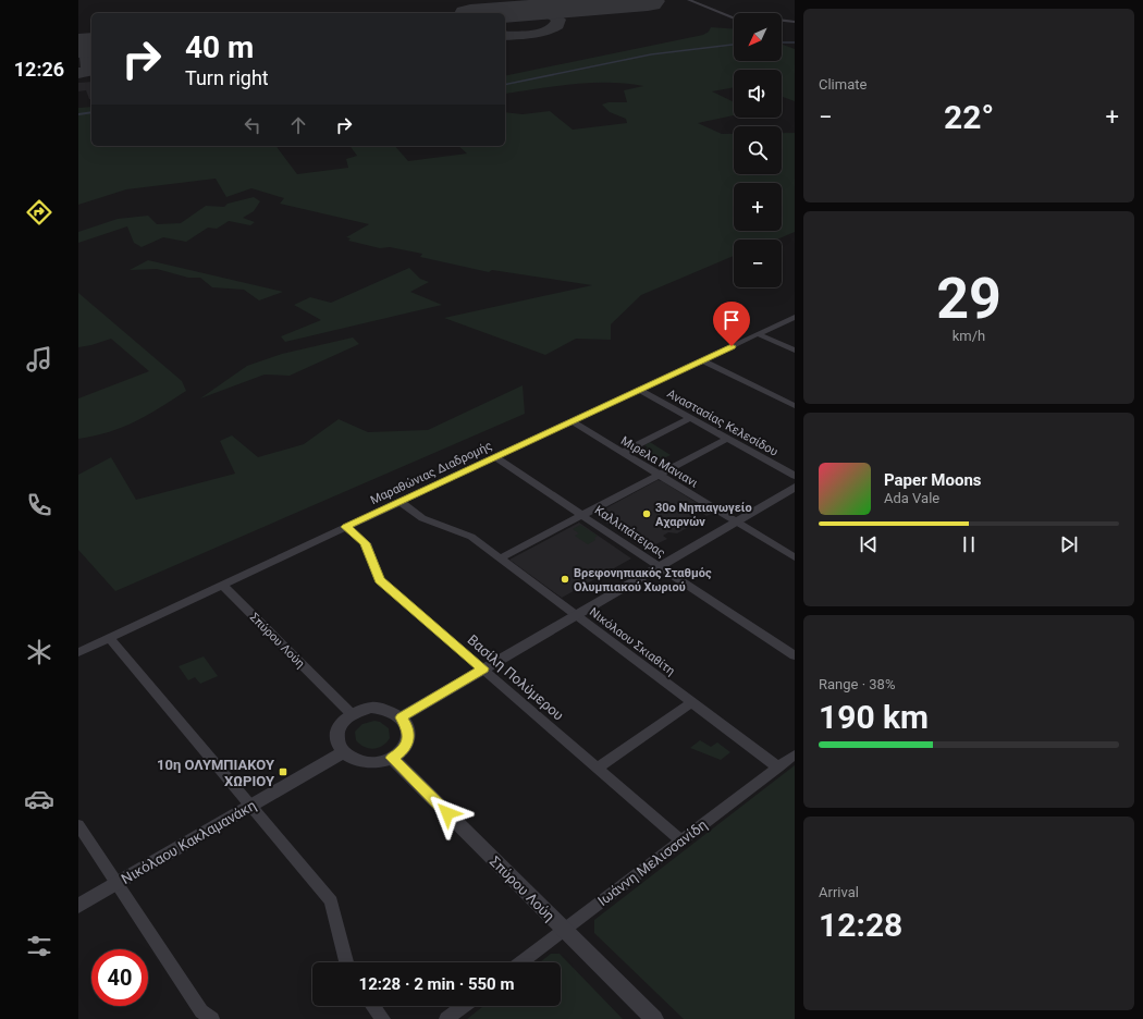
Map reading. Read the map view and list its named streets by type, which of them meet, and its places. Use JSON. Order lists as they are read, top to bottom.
{
  "streets": {
    "street": [
      "Αναστασίας Κελεσίδου",
      "Μιρελα Μανιανι",
      "Μαραθώνιας Διαδρομής",
      "Καλλιπάτειρας",
      "Σπύρου Λούη",
      "Νικόλαου Σκιαθίτη",
      "Βασίλη Πολύμερου",
      "Νικόλαου Κακλαμανάκη",
      "Ιωάννη Μελισσανίδη"
    ]
  },
  "crossings": [
    ["Αναστασίας Κελεσίδου", "Μαραθώνιας Διαδρομής"],
    ["Μιρελα Μανιανι", "Μαραθώνιας Διαδρομής"],
    ["Μαραθώνιας Διαδρομής", "Καλλιπάτειρας"],
    ["Μαραθώνιας Διαδρομής", "Σπύρου Λούη"],
    ["Μαραθώνιας Διαδρομής", "Νικόλαου Σκιαθίτη"],
    ["Μαραθώνιας Διαδρομής", "Βασίλη Πολύμερου"],
    ["Σπύρου Λούη", "Νικόλαου Κακλαμανάκη"],
    ["Σπύρου Λούη", "Ιωάννη Μελισσανίδη"],
    ["Νικόλαου Σκιαθίτη", "Ιωάννη Μελισσανίδη"],
    ["Βασίλη Πολύμερου", "Ιωάννη Μελισσανίδη"]
  ],
  "places": {
    "other": ["30ο Νηπιαγωγείο Αχαρνών", "Βρεφονηπιακός Σταθμός Ολυμπιακού Χωριού"],
    "transit": ["10η ΟΛΥΜΠΙΑΚΟΥ ΧΩΡΙΟΥ"]
  },
  "north": "bottom left",
  "page": {
    "tabs": "12:26",
    "tile": [
      "Climate",
      ["29", "km/h"],
      ["Range · 38%", "190 km"],
      ["Arrival", "12:28"]
    ],
    "map_buttons": ["+", "−"],
    "turn": ["40 m", "Turn right"],
    "heat": ["−", "22°", "+"],
    "song": ["Paper Moons", "Ada Vale"],
    "limit": "40",
    "trip": "12:28 · 2 min · 550 m"
  }
}
